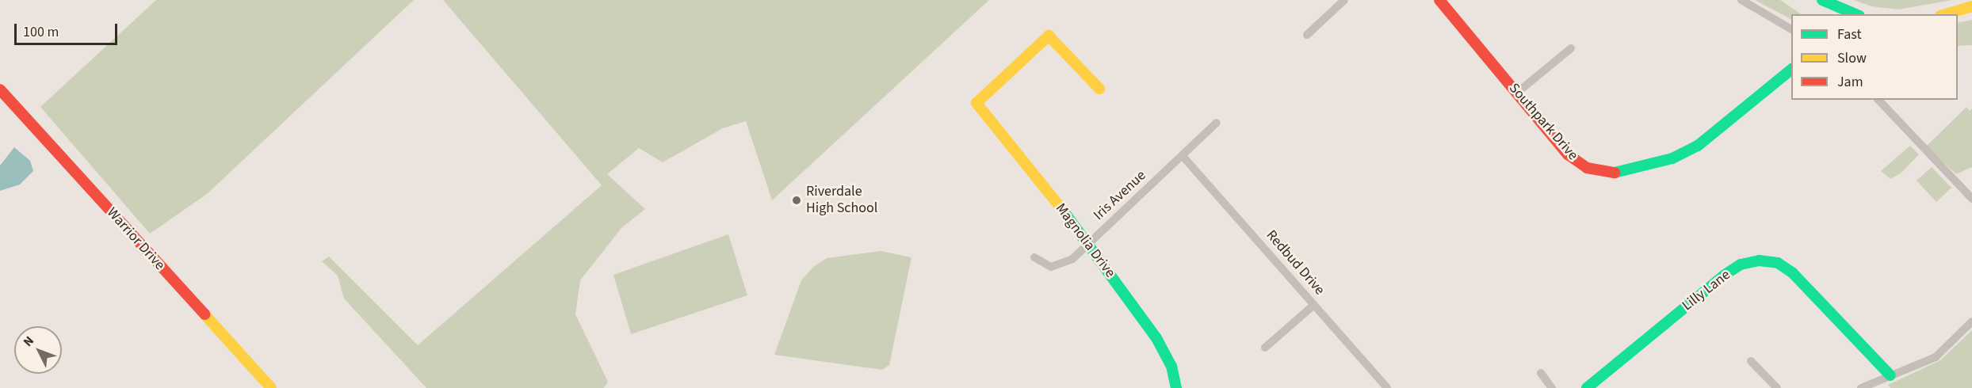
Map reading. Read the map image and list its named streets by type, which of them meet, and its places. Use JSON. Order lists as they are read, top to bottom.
{
  "streets": {
    "main road": [
      "Southpark Drive",
      "Warrior Drive",
      "Magnolia Drive",
      "Lilly Lane"
    ],
    "street": ["Iris Avenue", "Redbud Drive"]
  },
  "crossings": [
    ["Iris Avenue", "Magnolia Drive"],
    ["Iris Avenue", "Redbud Drive"]
  ],
  "places": ["Riverdale High School"],
  "legend": ["Fast", "Slow", "Jam"],
  "scale_bar": "100 m",
  "north": "top left"
}
